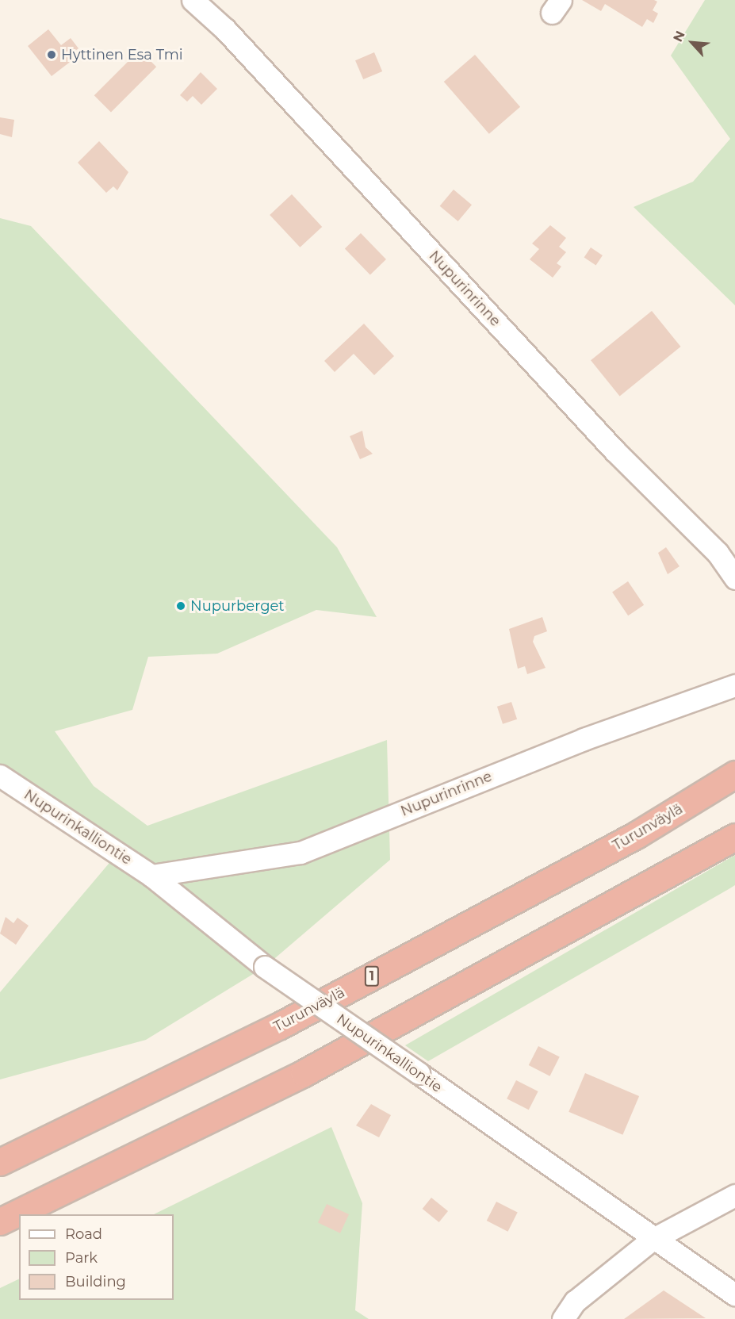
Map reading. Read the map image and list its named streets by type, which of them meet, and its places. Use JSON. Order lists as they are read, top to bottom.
{
  "streets": {
    "highway": ["Turunväylä", "1"],
    "street": ["Nupurinrinne", "Nupurinkalliontie"]
  },
  "crossings": [
    ["Nupurinrinne", "Nupurinkalliontie"]
  ],
  "places": ["Hyttinen Esa Tmi", "Nupurberget"],
  "legend": ["Road", "Park", "Building"],
  "north": "top left"
}
